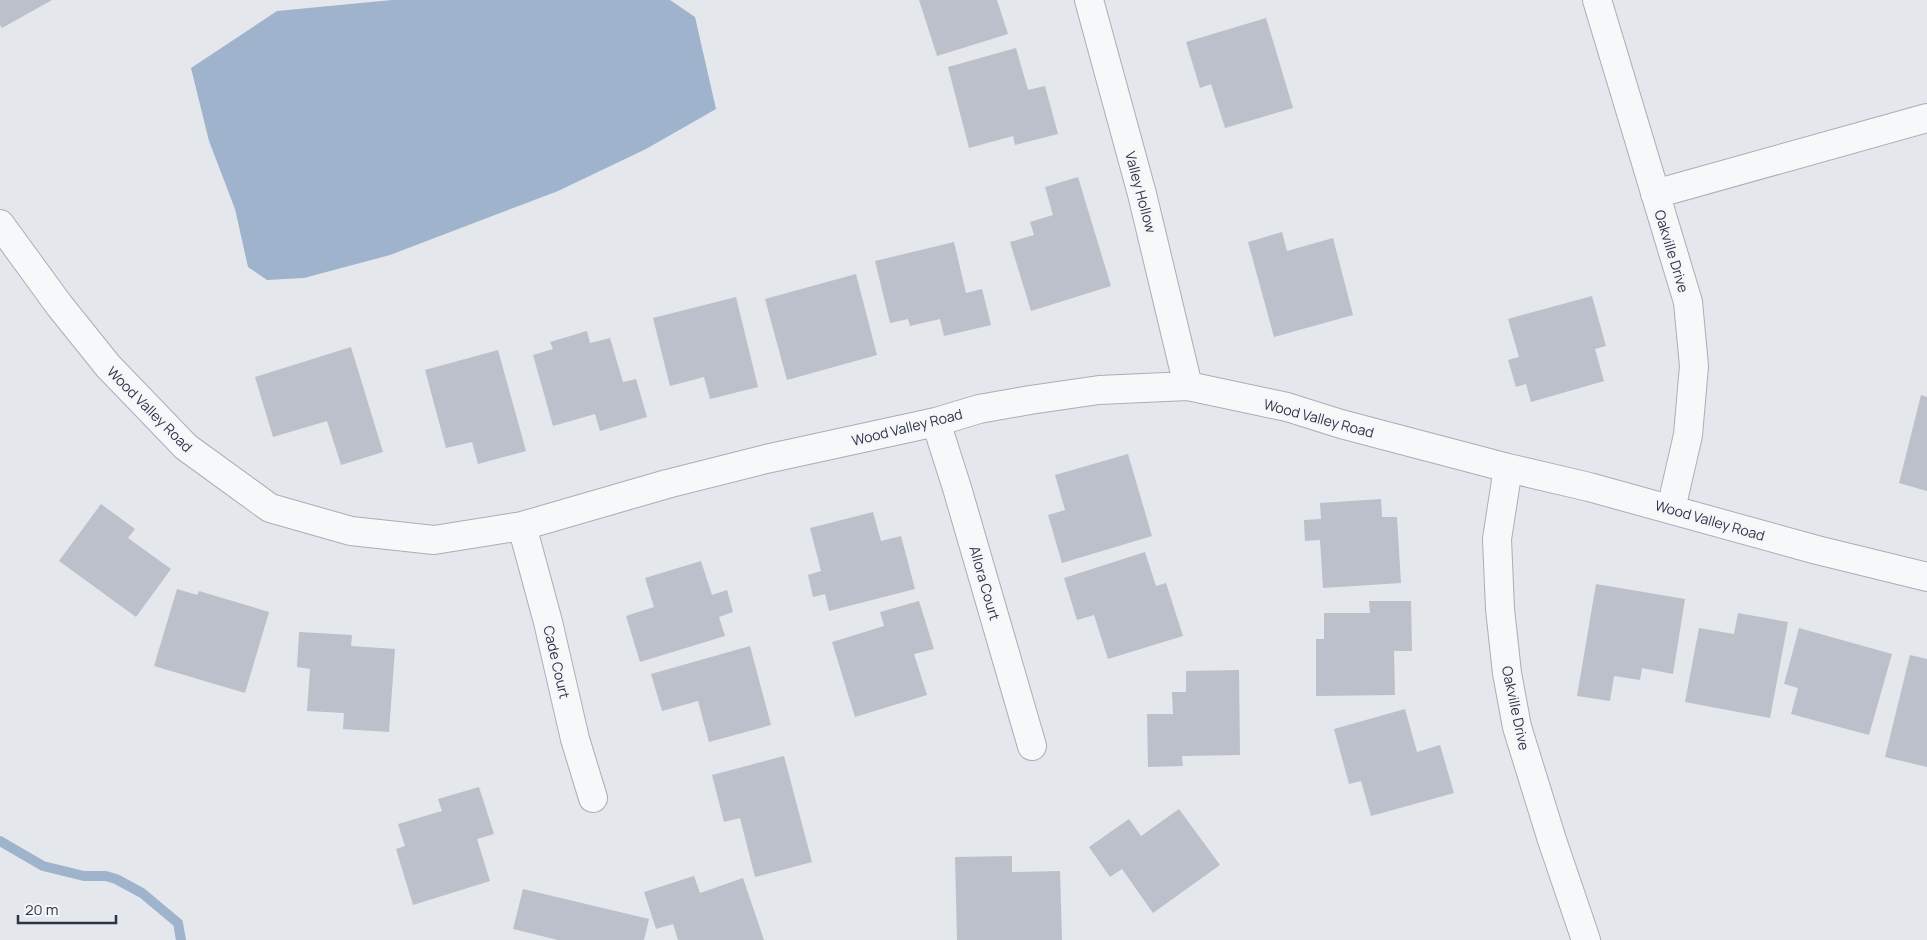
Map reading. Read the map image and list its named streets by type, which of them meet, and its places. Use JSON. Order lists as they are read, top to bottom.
{
  "streets": {
    "street": [
      "Valley Hollow",
      "Oakville Drive",
      "Wood Valley Road",
      "Allora Court",
      "Cade Court"
    ]
  },
  "crossings": [
    ["Valley Hollow", "Wood Valley Road"],
    ["Oakville Drive", "Wood Valley Road"],
    ["Wood Valley Road", "Allora Court"],
    ["Wood Valley Road", "Cade Court"]
  ],
  "scale_bar": "20 m"
}
